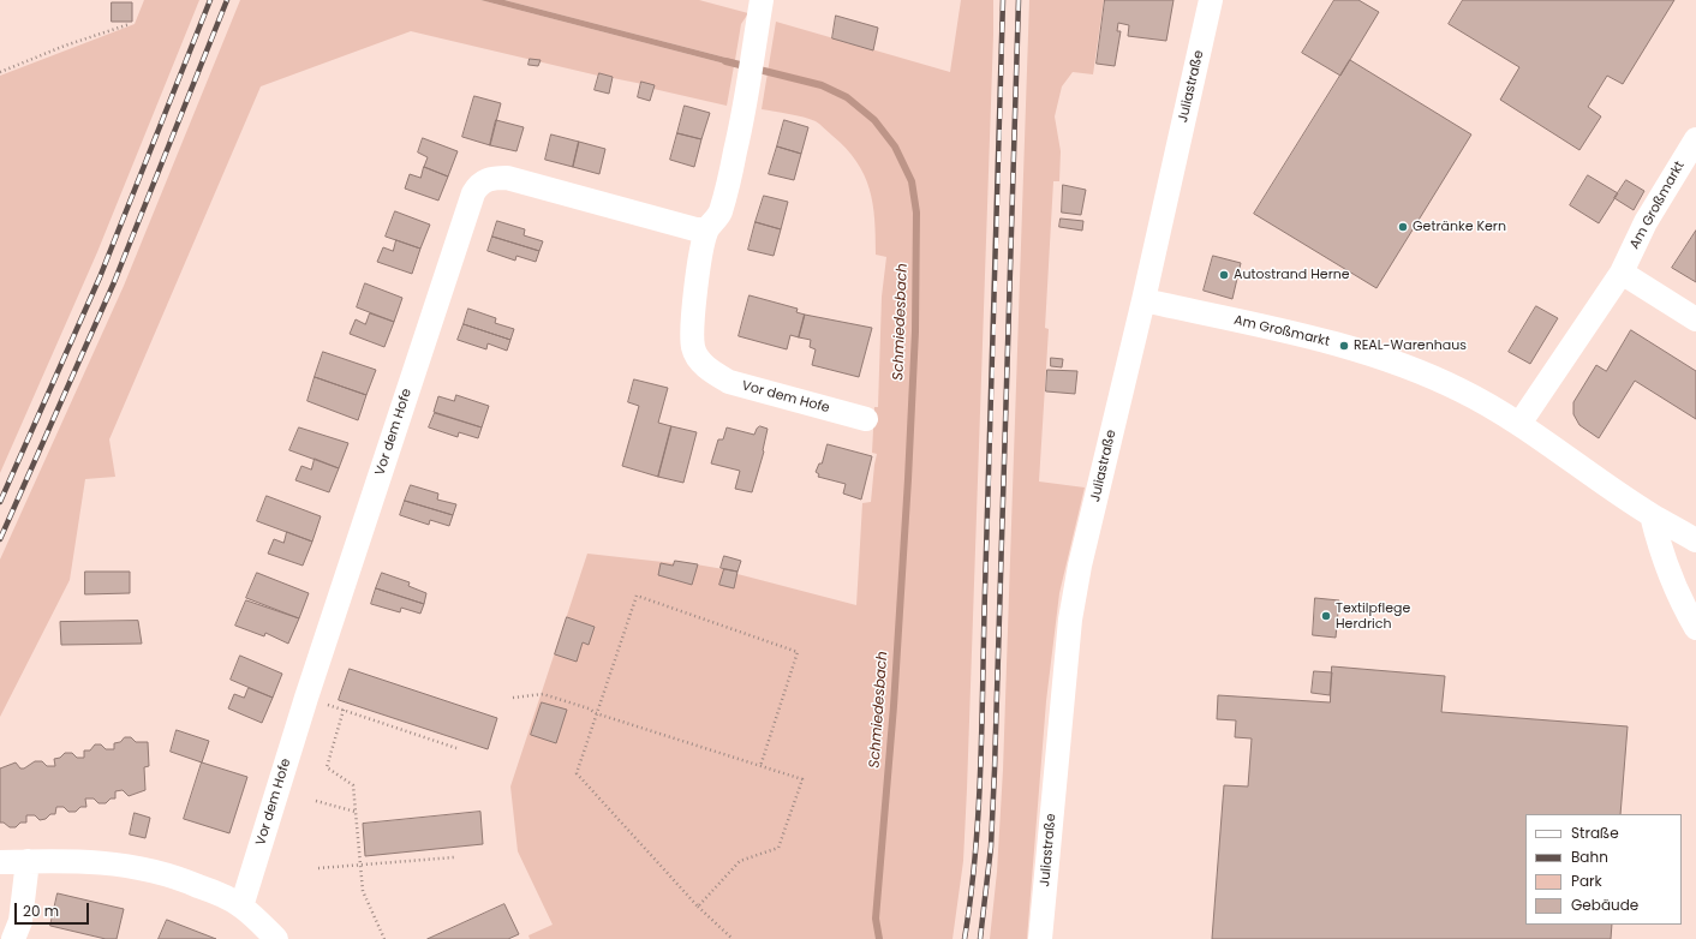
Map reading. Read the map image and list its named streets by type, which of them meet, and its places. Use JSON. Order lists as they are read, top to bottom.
{
  "streets": {
    "street": ["Juliastraße", "Am Großmarkt", "Vor dem Hofe"]
  },
  "crossings": [
    ["Juliastraße", "Am Großmarkt"]
  ],
  "water": ["Schmiedesbach"],
  "places": [
    "Getränke Kern",
    "Autostrand Herne",
    "REAL-Warenhaus",
    "Textilpflege Herdrich"
  ],
  "legend": [
    "Straße",
    "Bahn",
    "Park",
    "Gebäude"
  ],
  "scale_bar": "20 m"
}
